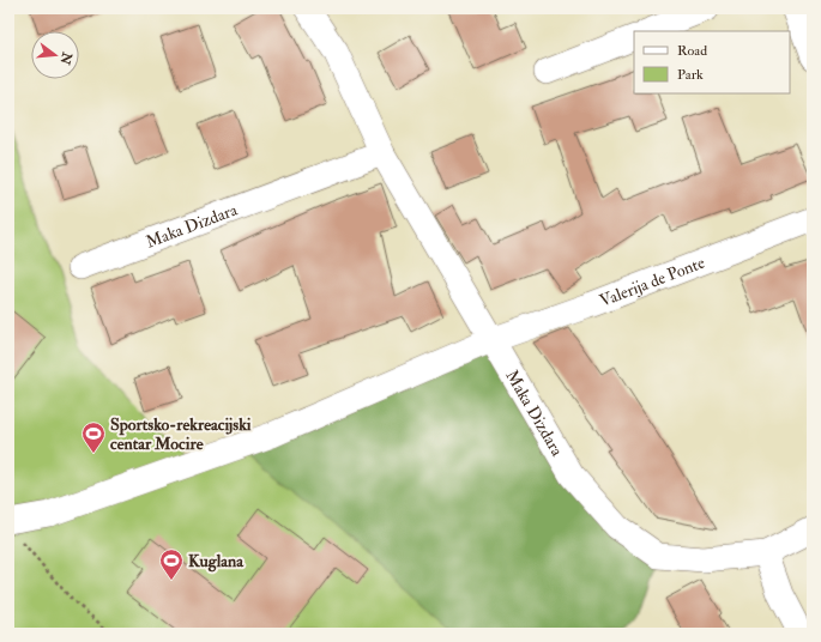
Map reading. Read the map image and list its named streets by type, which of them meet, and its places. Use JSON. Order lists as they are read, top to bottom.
{
  "streets": {
    "street": ["Maka Dizdara", "Valerija de Ponte"]
  },
  "crossings": [
    ["Maka Dizdara", "Valerija de Ponte"]
  ],
  "places": {
    "sports": ["Sportsko-rekreacijski centar Mocire", "Kuglana"]
  },
  "legend": ["Road", "Park"],
  "north": "right"
}
